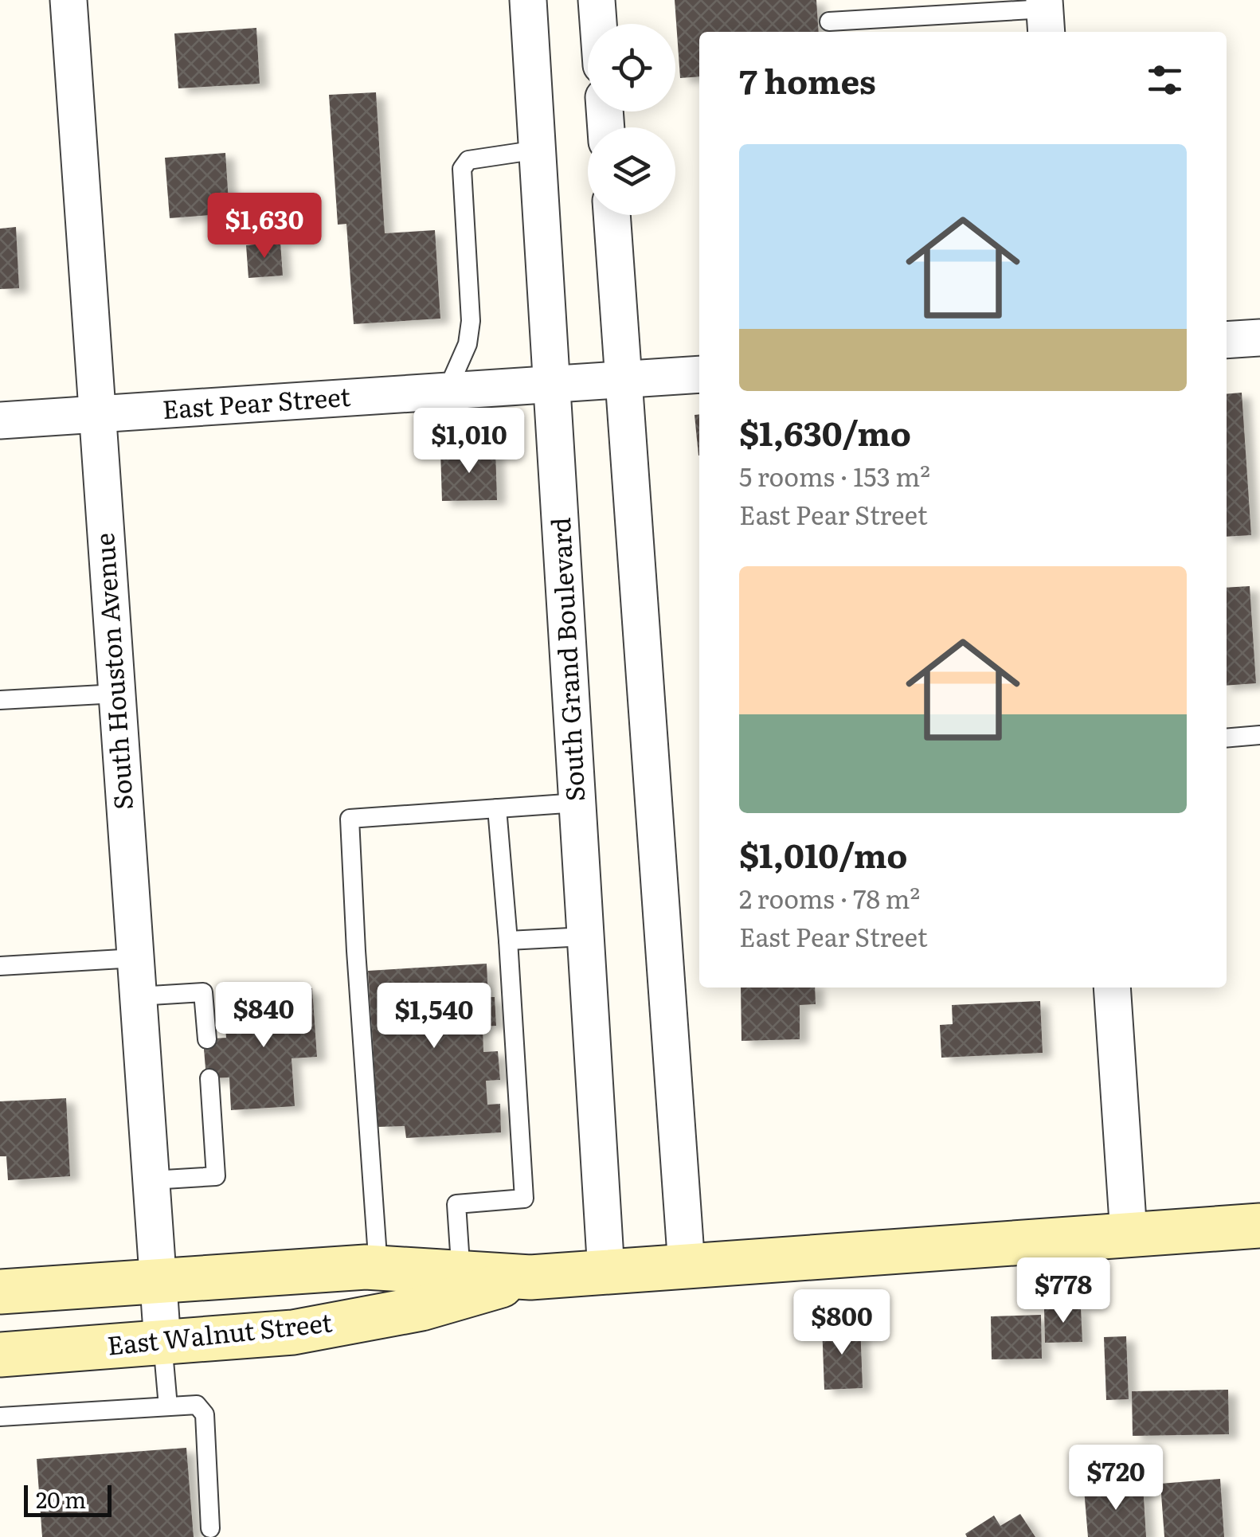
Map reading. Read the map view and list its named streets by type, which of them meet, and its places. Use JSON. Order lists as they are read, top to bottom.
{
  "streets": {
    "street": [
      "East Pear Street",
      "South Grand Boulevard",
      "South Houston Avenue",
      "East Walnut Street"
    ]
  },
  "crossings": [
    ["East Pear Street", "South Grand Boulevard"],
    ["East Pear Street", "South Houston Avenue"],
    ["South Grand Boulevard", "East Walnut Street"],
    ["South Houston Avenue", "East Walnut Street"]
  ],
  "scale_bar": "20 m",
  "page": {
    "heading": "7 homes",
    "list": [
      {
        "name": "$1,630/mo",
        "note": "5 rooms · 153 m² · East Pear Street"
      },
      {
        "name": "$1,010/mo",
        "note": "2 rooms · 78 m² · East Pear Street"
      }
    ],
    "price": [
      "$1,630",
      "$1,010",
      "$840",
      "$1,540",
      "$778",
      "$800",
      "$720"
    ],
    "scale": "20 m"
  }
}
